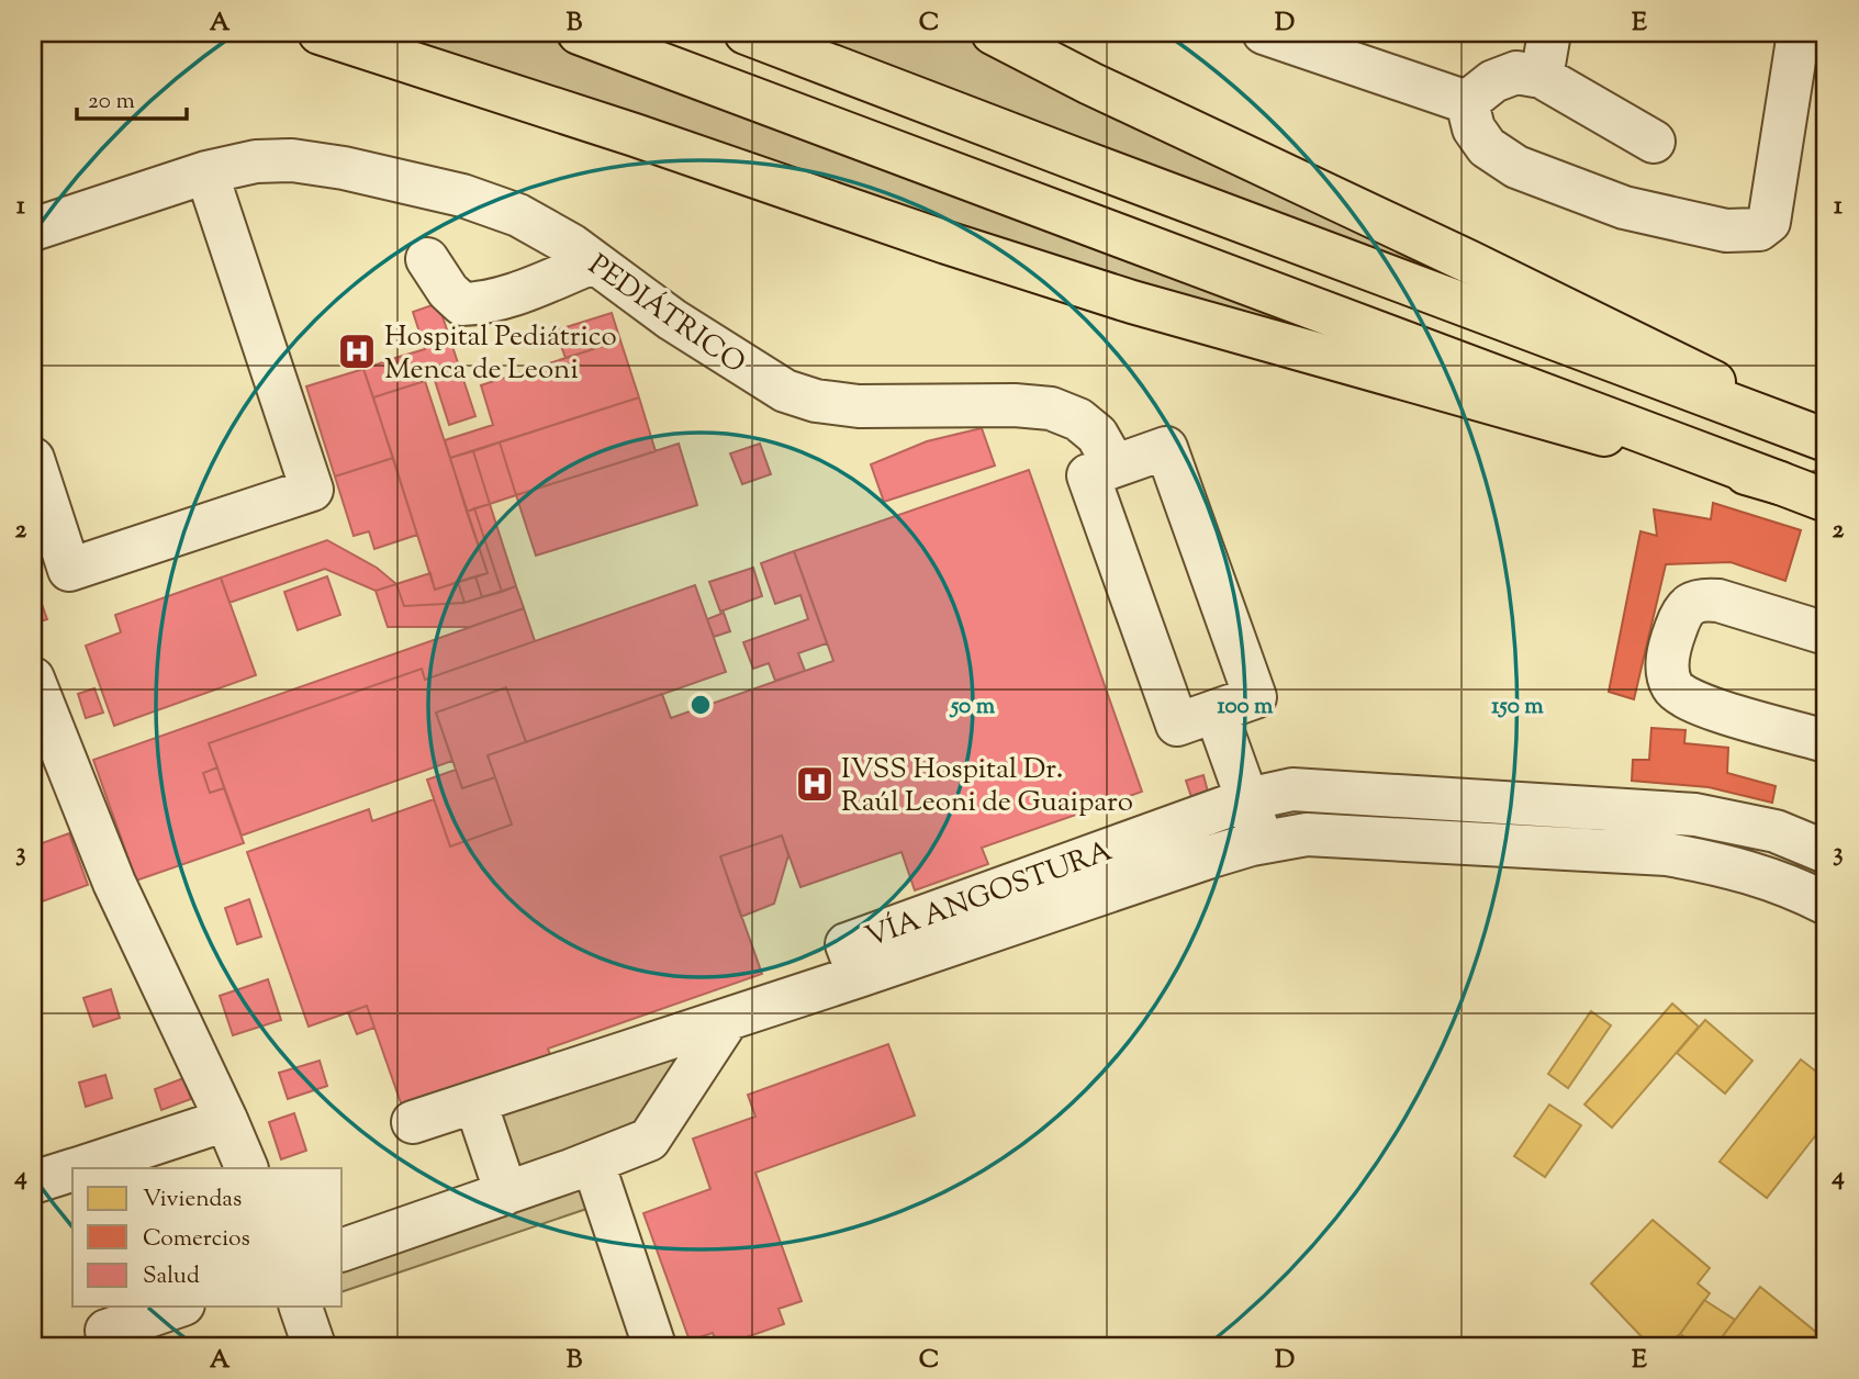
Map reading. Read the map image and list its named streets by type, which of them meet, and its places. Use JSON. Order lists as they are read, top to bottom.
{
  "streets": {
    "street": ["PEDIÁTRICO", "VÍA ANGOSTURA"]
  },
  "places": {
    "hospital": ["Hospital Pediátrico Menca de Leoni", "IVSS Hospital Dr. Raúl Leoni de Guaiparo"]
  },
  "legend": ["Viviendas", "Comercios", "Salud"],
  "scale_bar": "20 m",
  "grid": {
    "columns": [
      "A",
      "B",
      "C",
      "D",
      "E"
    ],
    "rows": [
      "1",
      "2",
      "3",
      "4"
    ]
  },
  "rings": ["50 m", "100 m", "150 m"]
}
